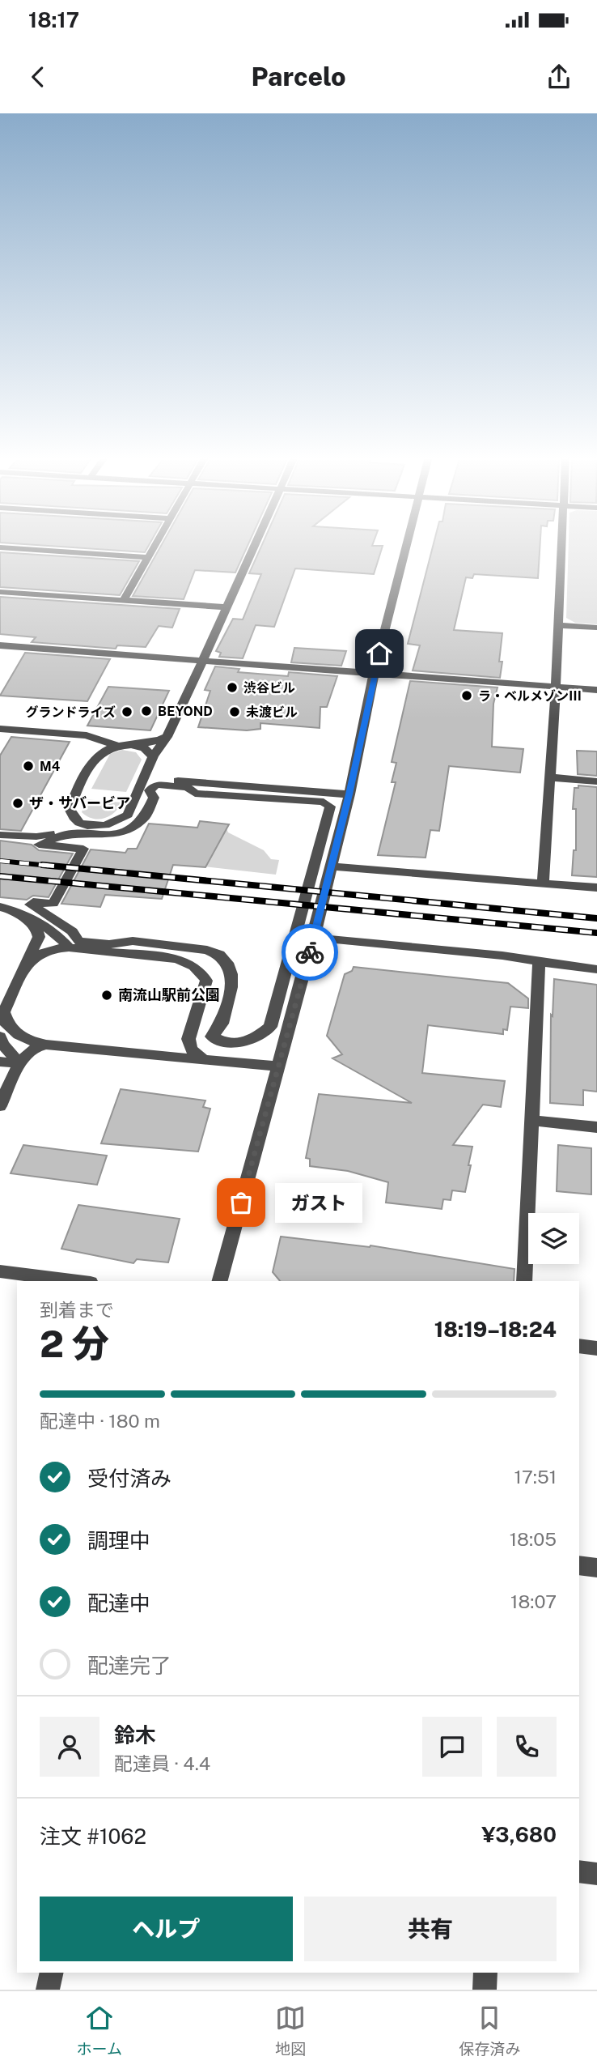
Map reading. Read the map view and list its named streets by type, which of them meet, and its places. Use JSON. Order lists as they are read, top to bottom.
{
  "places": [
    "渋谷ビル",
    "ラ・ベルメゾンⅢ",
    "BEYOND",
    "グランドライズ",
    "未渡ビル",
    "M4",
    "ザ・サバービア",
    "南流山駅前公園",
    "ガスト"
  ],
  "page": {
    "status": "18:17",
    "header": "Parcelo",
    "bubble": "ガスト",
    "heading": ["2 分", "到着まで", "18:19–18:24"],
    "panel": [
      "鈴木",
      "配達員 · 4.4",
      "注文 #1062",
      "¥3,680"
    ],
    "bar": "配達中 · 180 m",
    "list": [
      ["受付済み", "17:51"],
      ["調理中", "18:05"],
      ["配達中", "18:07"],
      "配達完了"
    ],
    "buttons": ["ヘルプ", "共有"],
    "tabs": ["ホーム", "地図", "保存済み"]
  }
}
